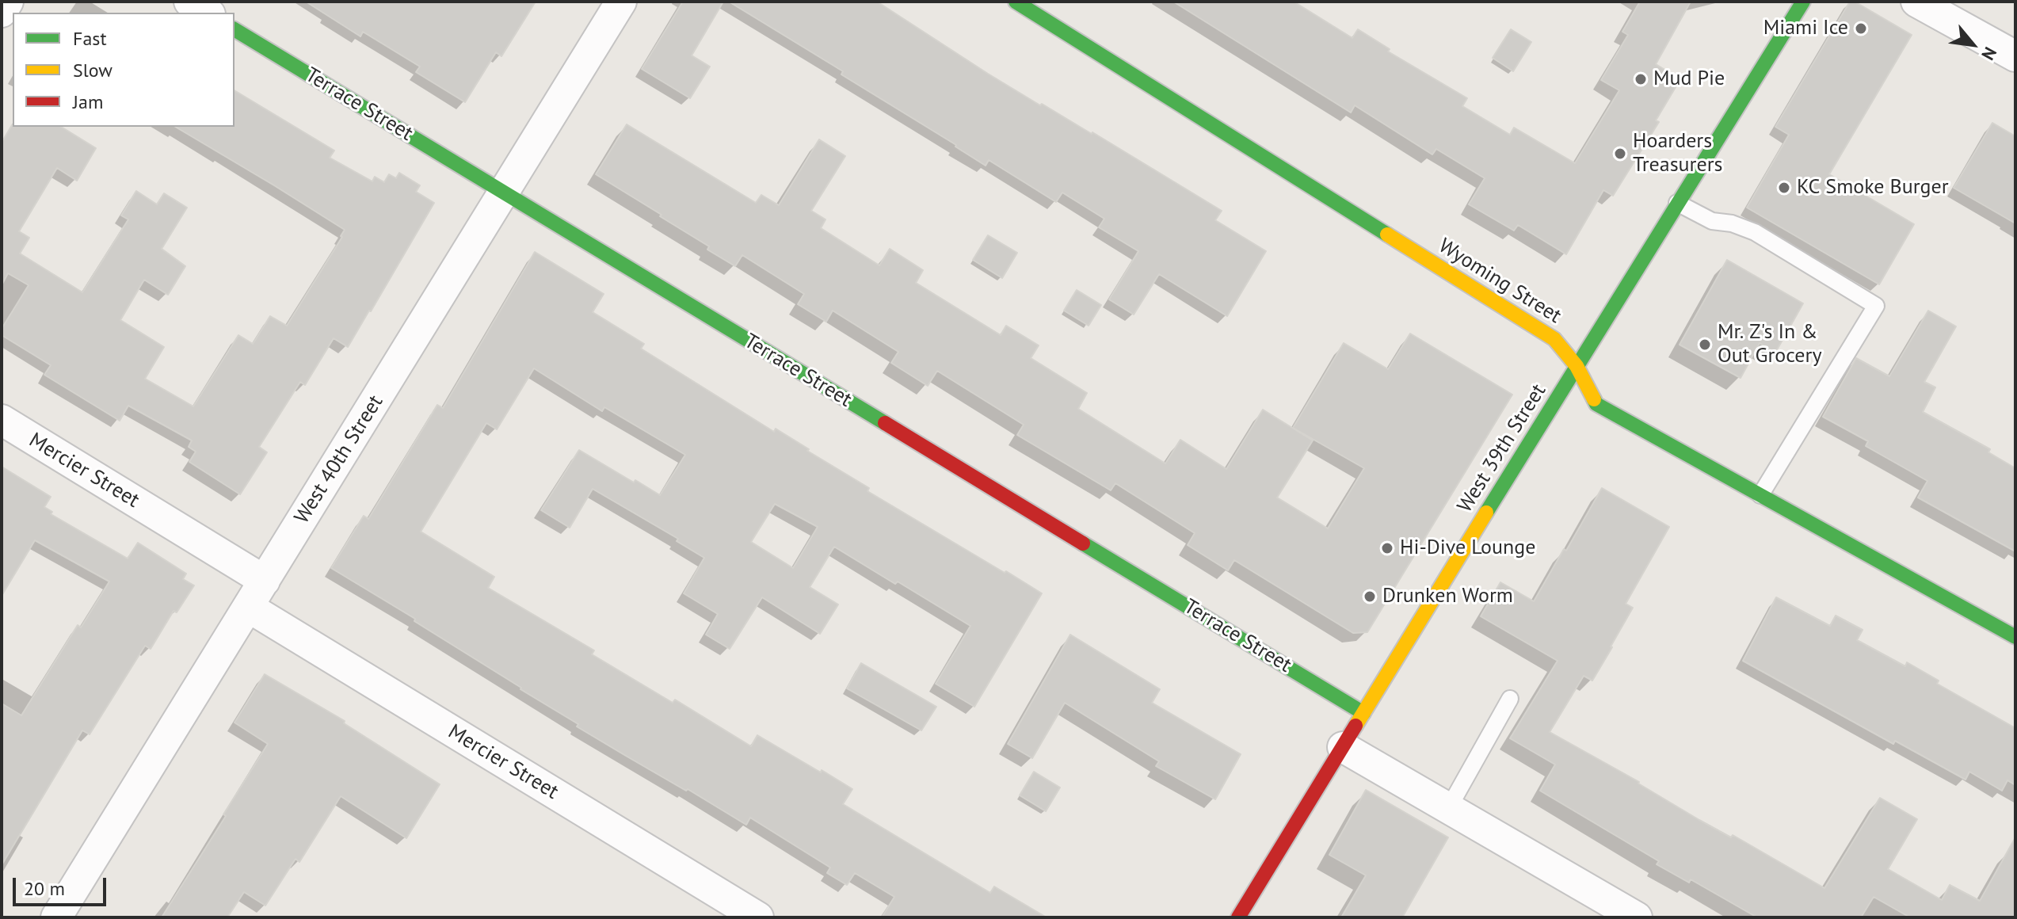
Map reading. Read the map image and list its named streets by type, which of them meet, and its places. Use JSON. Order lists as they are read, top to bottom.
{
  "streets": {
    "street": [
      "Terrace Street",
      "Wyoming Street",
      "West 39th Street",
      "West 40th Street",
      "Mercier Street"
    ]
  },
  "crossings": [
    ["Terrace Street", "West 39th Street"],
    ["Terrace Street", "West 40th Street"],
    ["Wyoming Street", "West 39th Street"],
    ["West 40th Street", "Mercier Street"]
  ],
  "places": [
    "Miami Ice",
    "Mud Pie",
    "Hoarders Treasurers",
    "KC Smoke Burger",
    "Mr. Z's In & Out Grocery",
    "Hi-Dive Lounge",
    "Drunken Worm"
  ],
  "legend": ["Fast", "Slow", "Jam"],
  "scale_bar": "20 m",
  "north": "bottom right"
}
